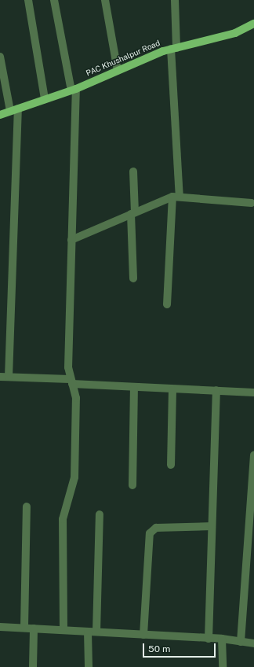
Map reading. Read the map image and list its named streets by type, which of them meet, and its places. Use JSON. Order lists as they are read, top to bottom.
{
  "streets": {
    "main road": ["PAC Khushalpur Road"]
  },
  "scale_bar": "50 m"
}
